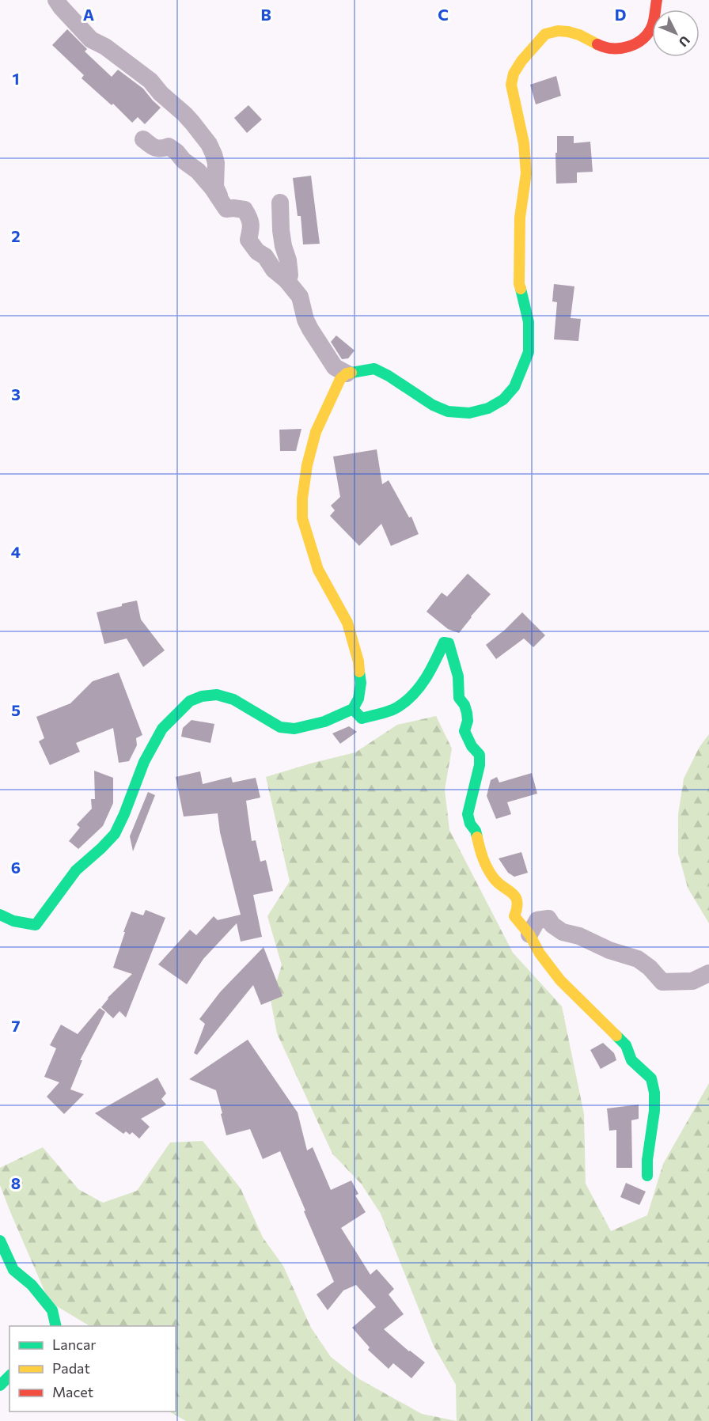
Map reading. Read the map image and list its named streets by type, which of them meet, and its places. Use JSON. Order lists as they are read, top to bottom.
{
  "legend": ["Lancar", "Padat", "Macet"],
  "north": "bottom right",
  "grid": {
    "columns": [
      "A",
      "B",
      "C",
      "D"
    ],
    "rows": [
      "1",
      "2",
      "3",
      "4",
      "5",
      "6",
      "7",
      "8"
    ]
  }
}
